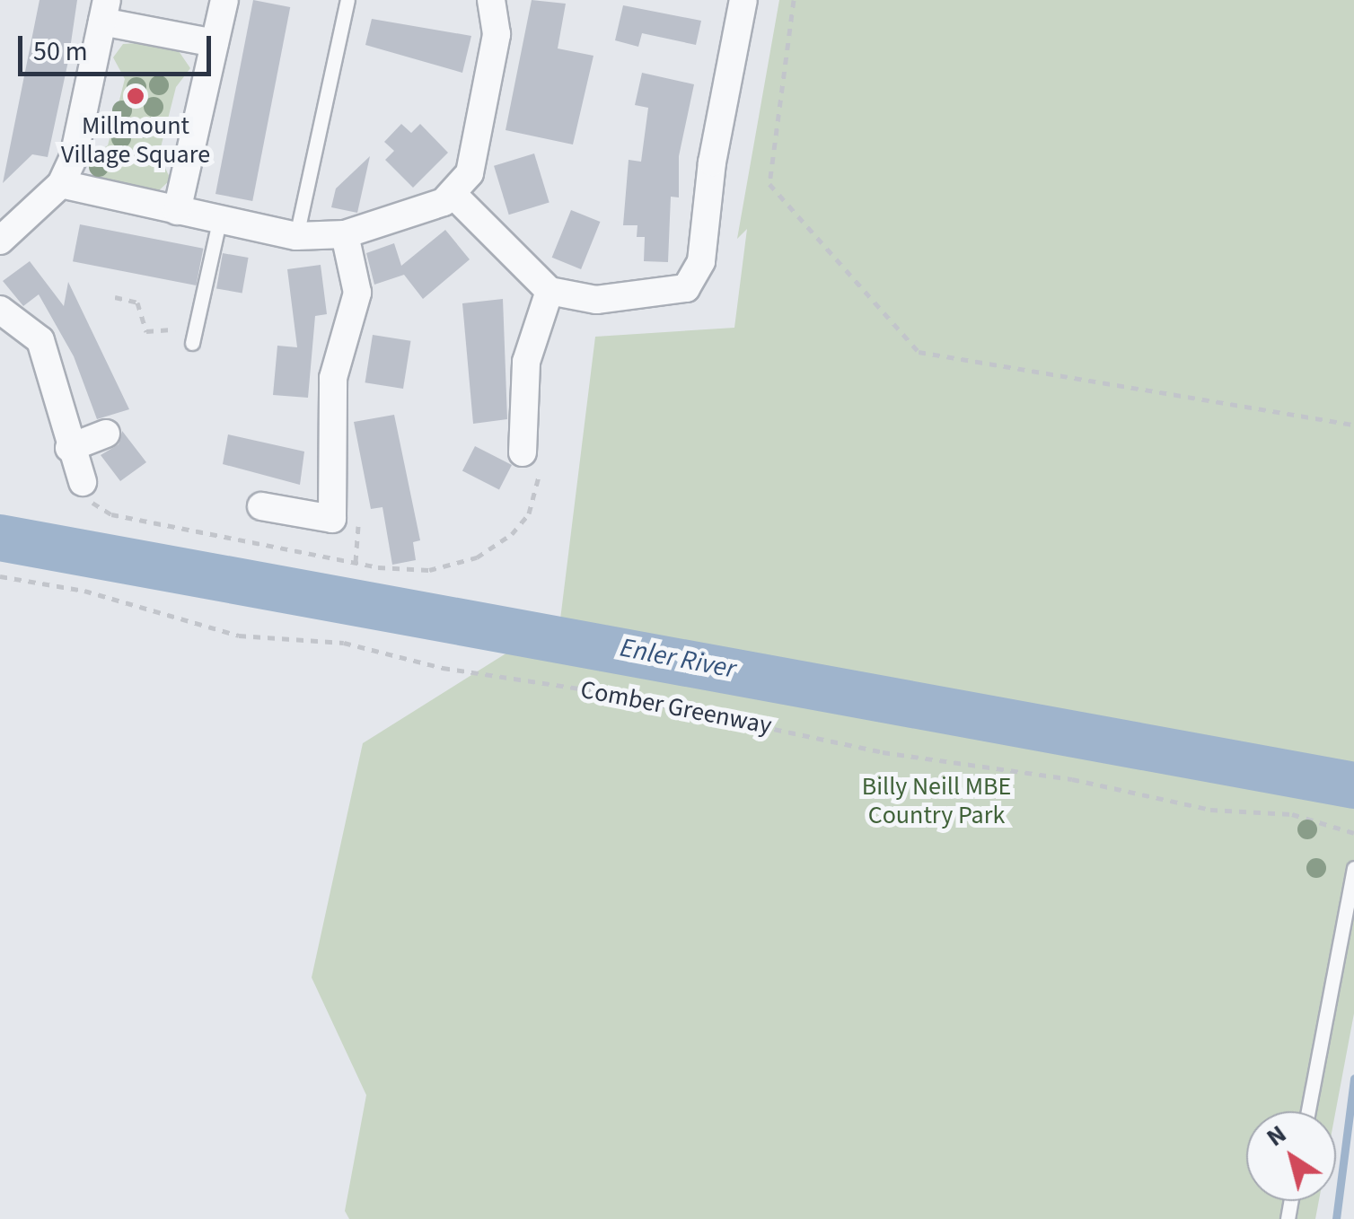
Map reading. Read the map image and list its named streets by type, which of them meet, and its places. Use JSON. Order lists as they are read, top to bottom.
{
  "streets": {
    "path": ["Comber Greenway"]
  },
  "water": ["Enler River"],
  "parks": ["Billy Neill MBE Country Park"],
  "places": ["Millmount Village Square"],
  "scale_bar": "50 m",
  "north": "top left"
}
